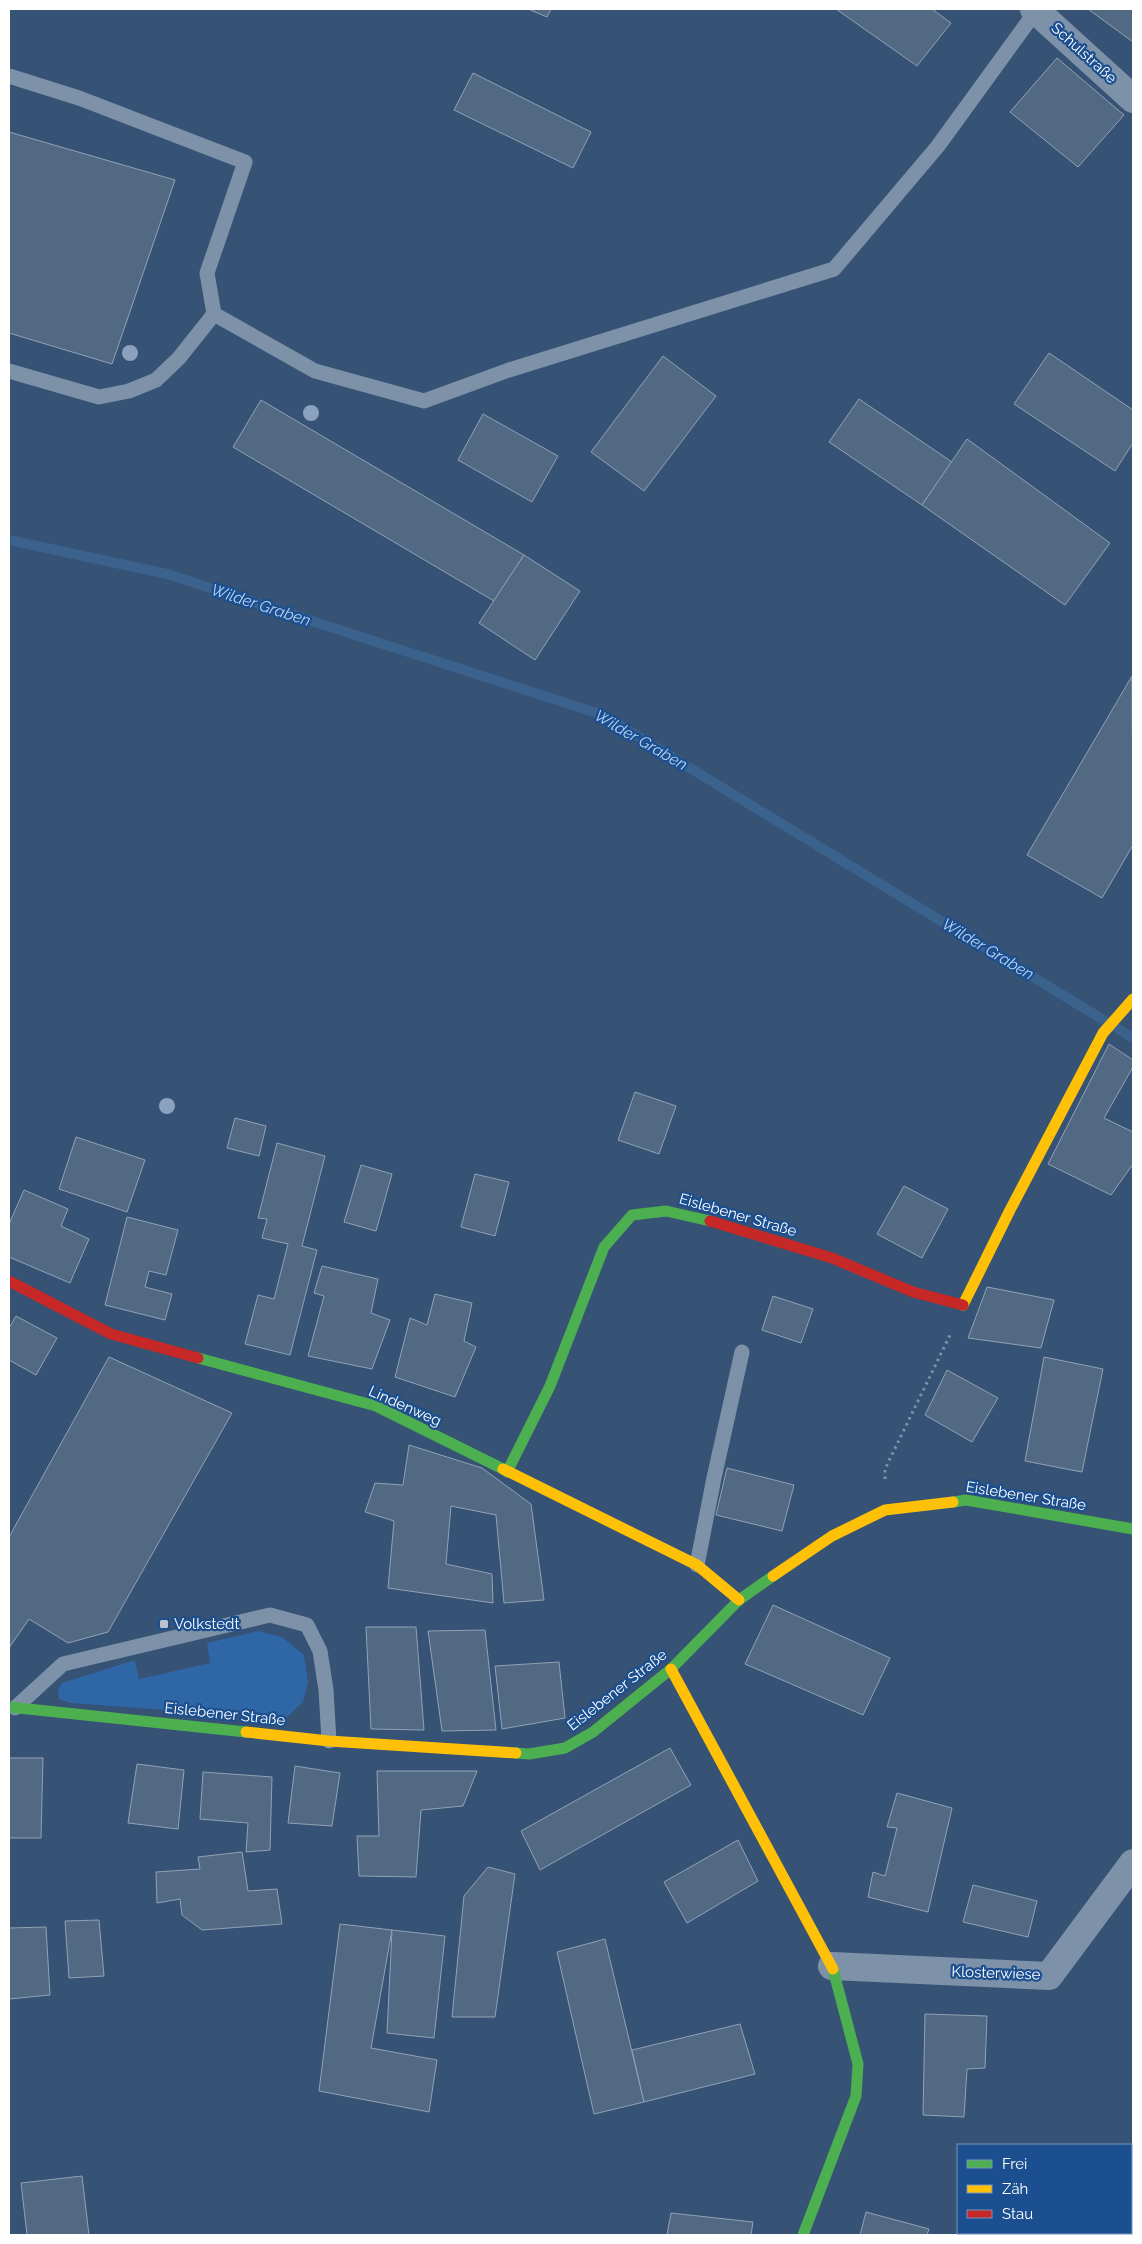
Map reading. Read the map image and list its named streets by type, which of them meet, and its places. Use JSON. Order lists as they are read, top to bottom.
{
  "streets": {
    "street": [
      "Schulstraße",
      "Eislebener Straße",
      "Lindenweg",
      "Klosterwiese"
    ]
  },
  "crossings": [
    ["Eislebener Straße", "Lindenweg"]
  ],
  "water": ["Wilder Graben"],
  "places": {
    "transit": ["Volkstedt"]
  },
  "legend": ["Frei", "Zäh", "Stau"]
}
